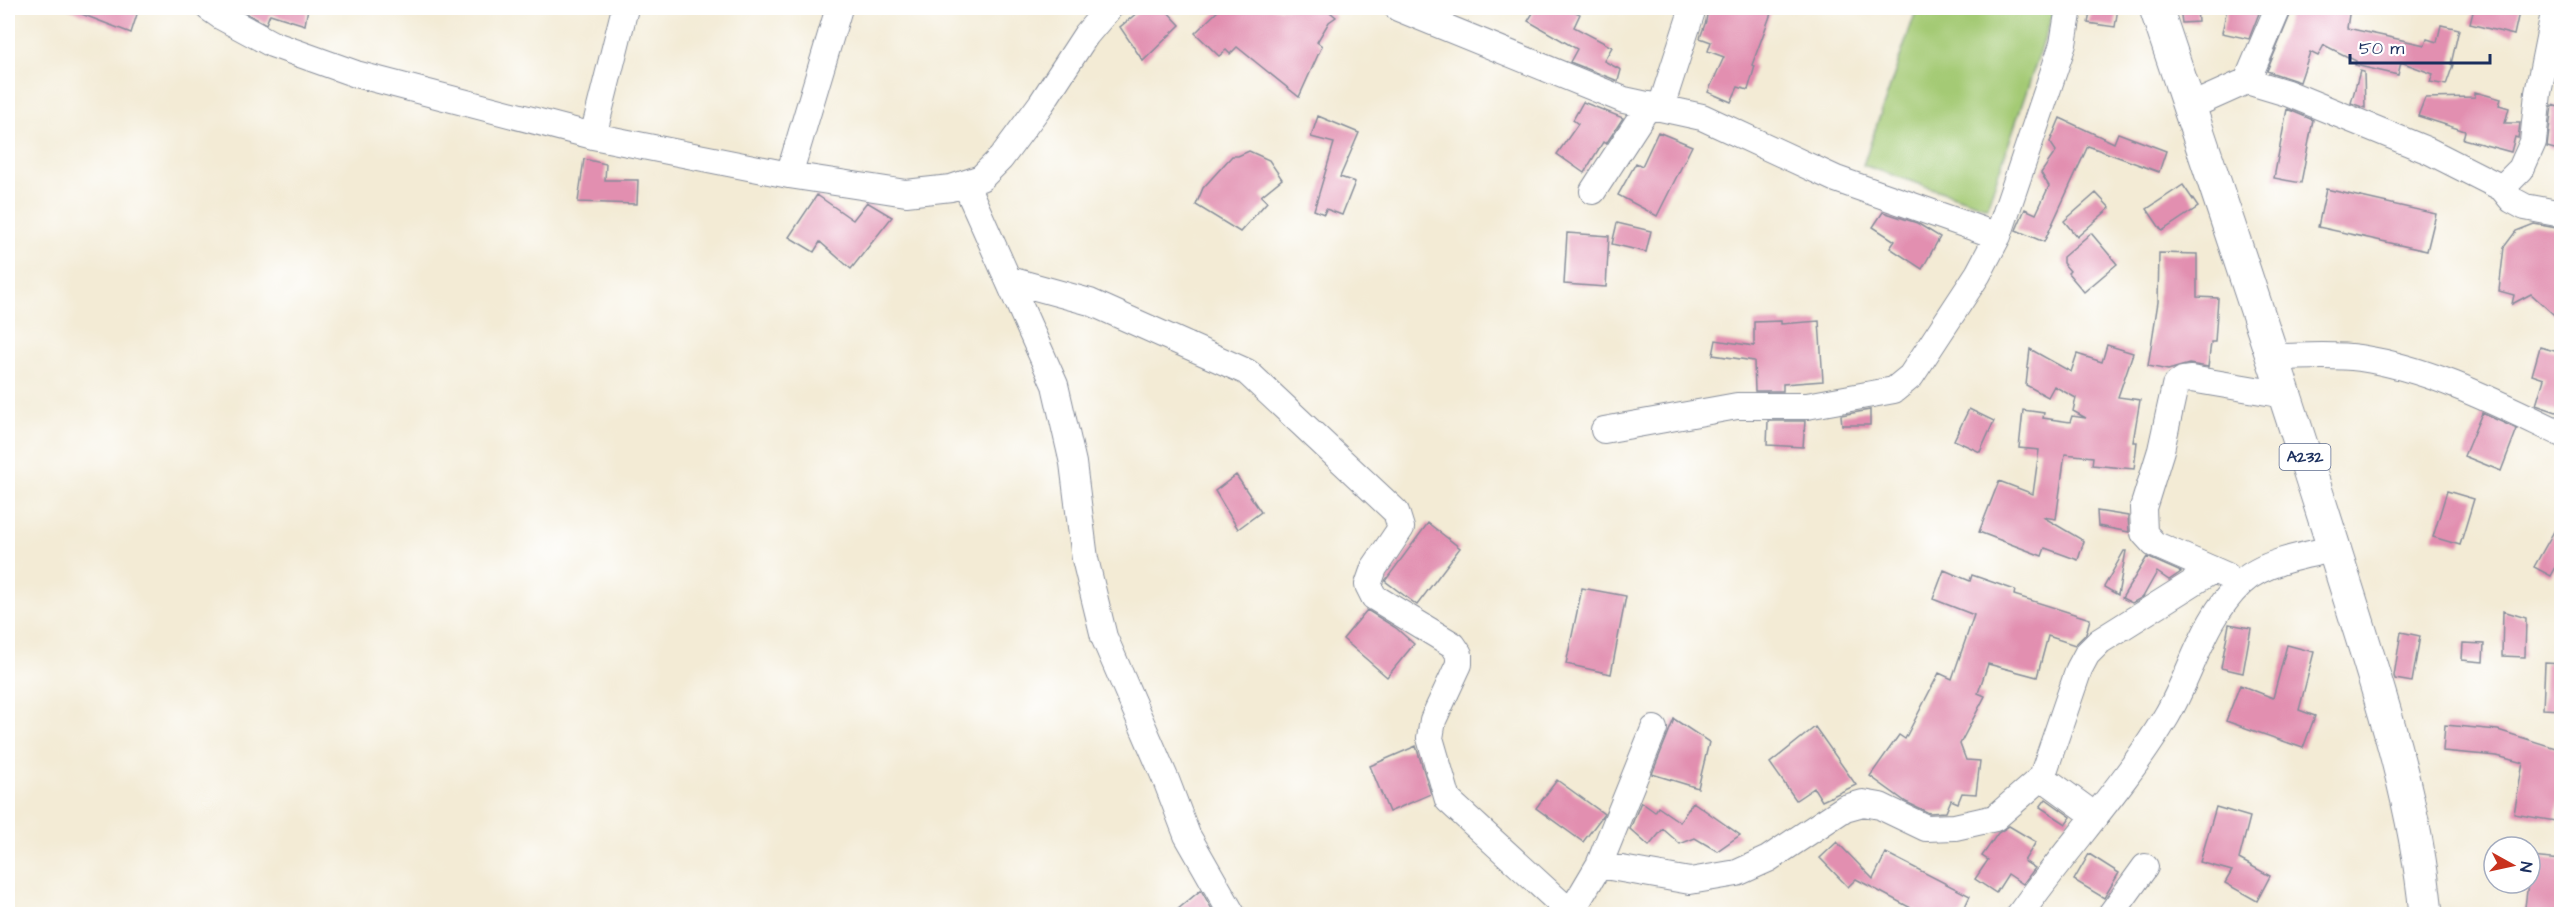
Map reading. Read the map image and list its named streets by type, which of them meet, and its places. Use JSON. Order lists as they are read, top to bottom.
{
  "streets": {
    "main road": ["A232"]
  },
  "scale_bar": "50 m",
  "north": "right"
}
